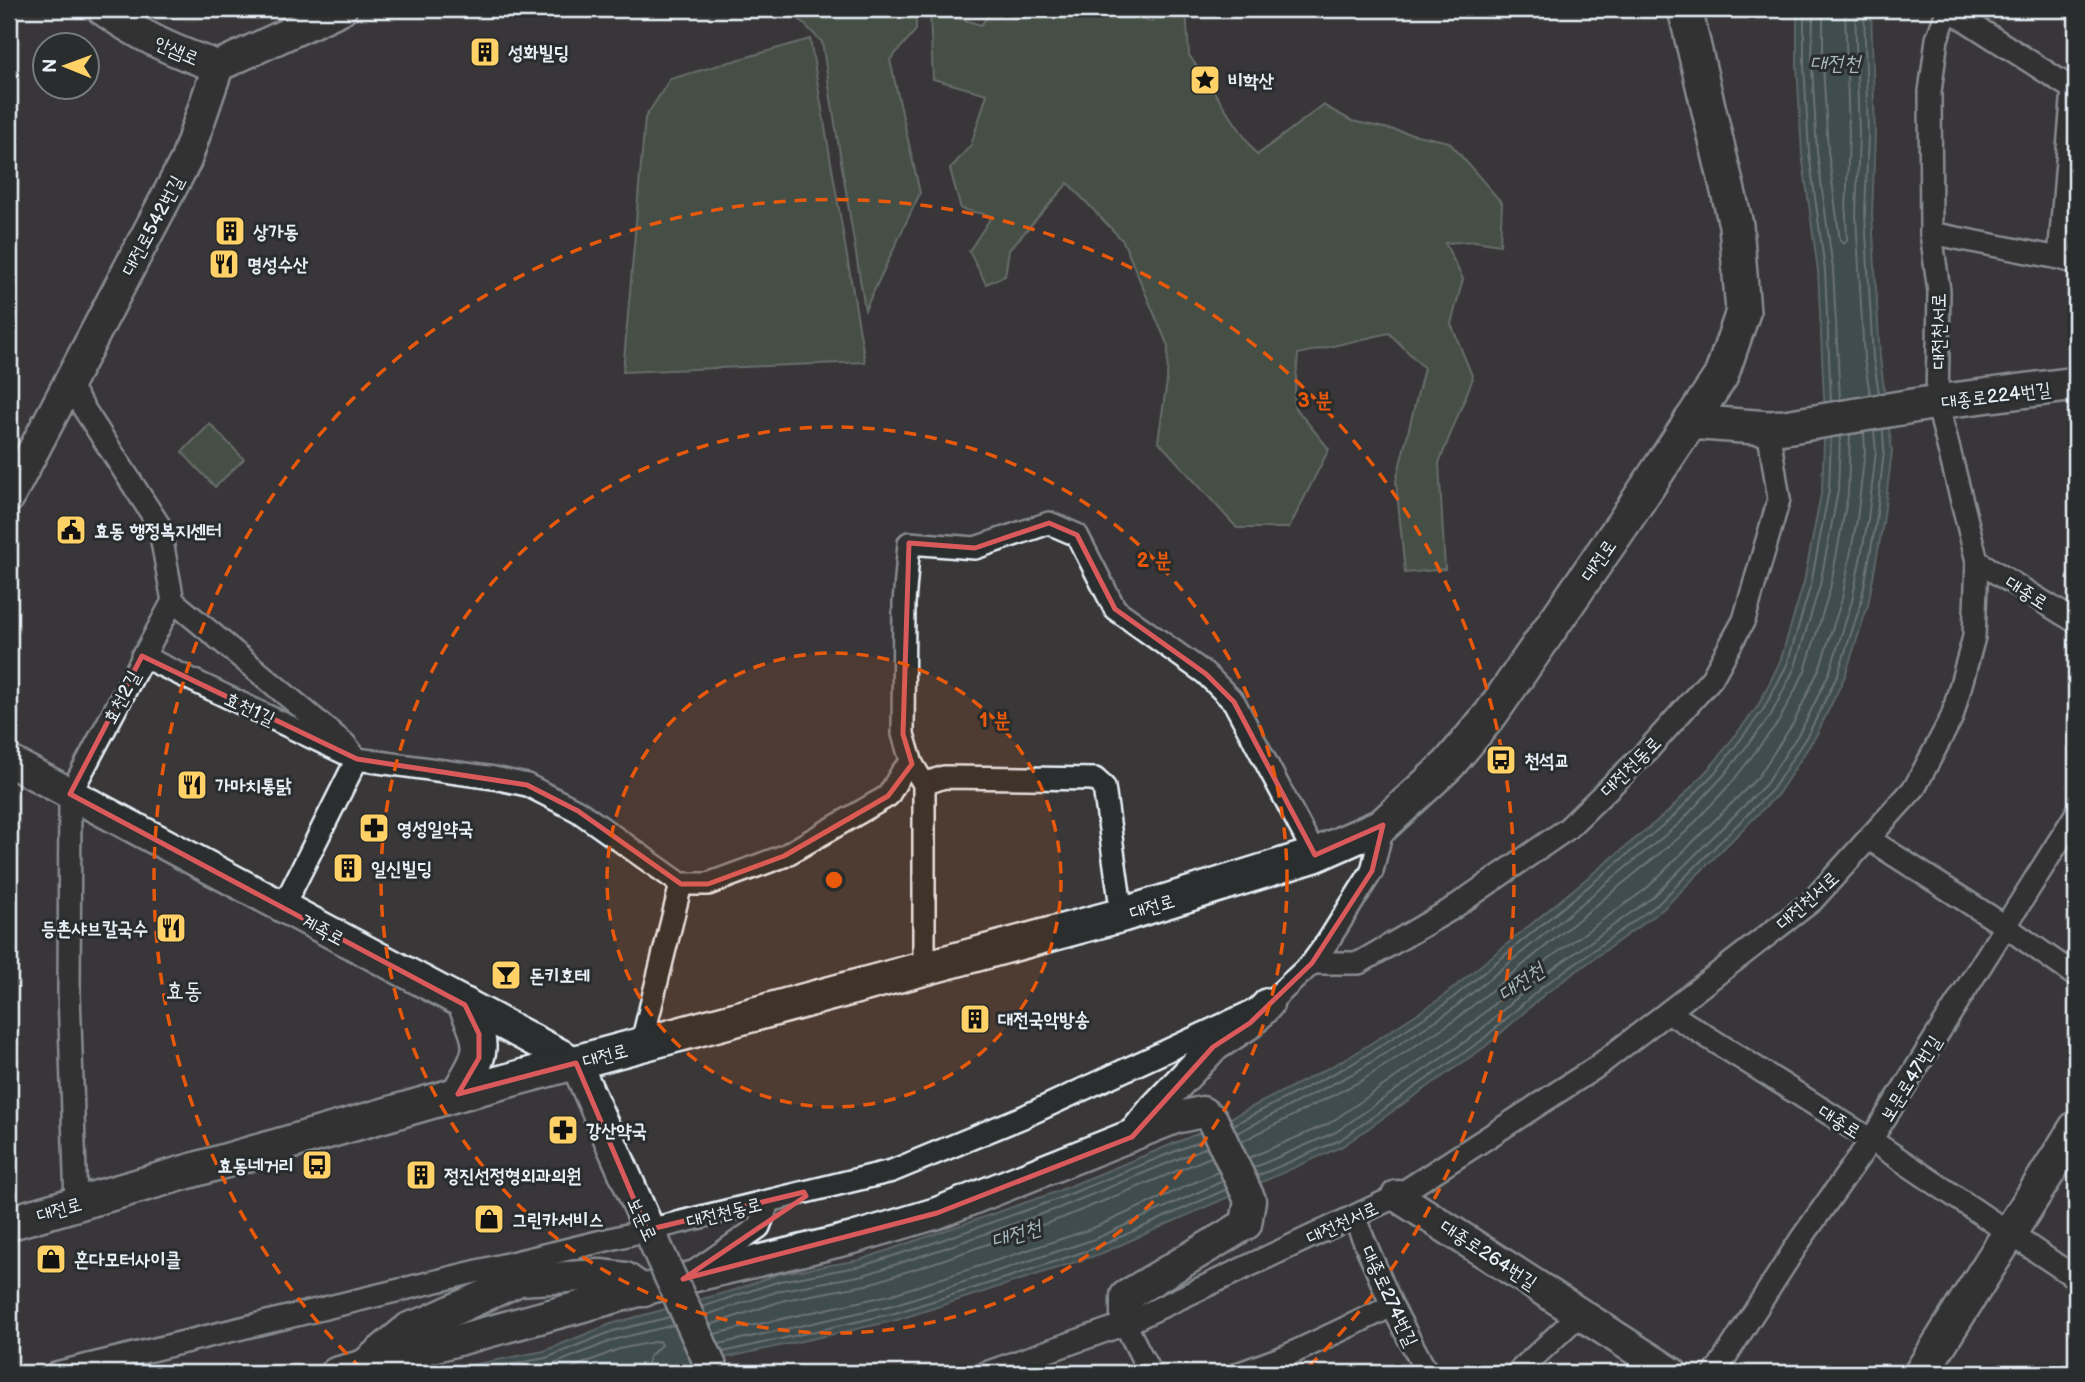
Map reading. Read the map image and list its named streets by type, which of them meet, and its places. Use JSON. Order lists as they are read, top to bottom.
{
  "streets": {
    "main road": [
      "안샘로",
      "대전로542번길",
      "대종로224번길",
      "대전로",
      "계족로",
      "보문로",
      "대종로264번길"
    ],
    "street": [
      "대전천서로",
      "대종로",
      "효천2길",
      "효천1길",
      "대전천동로",
      "보문로47번길",
      "대종로274번길"
    ]
  },
  "crossings": [
    ["안샘로", "대전로542번길"],
    ["대전천서로", "대종로224번길"],
    ["대전천서로", "대종로"],
    ["대전천서로", "대종로264번길"],
    ["대전천서로", "대종로274번길"],
    ["대종로224번길", "대전천동로"],
    ["대전로", "대전천동로"],
    ["대전로", "계족로"],
    ["대전로", "보문로"],
    ["대종로", "보문로47번길"],
    ["효천2길", "효천1길"],
    ["효천2길", "계족로"],
    ["대전천동로", "보문로"],
    ["계족로", "보문로"]
  ],
  "districts": ["효동"],
  "water": ["대전천"],
  "places": {
    "building": [
      "성화빌딩",
      "상가동",
      "일신빌딩",
      "대전국악방송",
      "정진선정형외과의원"
    ],
    "place": ["비학산"],
    "restaurant": ["명성수산", "가마치통닭", "등촌샤브칼국수"],
    "public building": ["효동 행정복지센터"],
    "bus stop": ["천석교", "효동네거리"],
    "pharmacy": ["영성일약국", "강산약국"],
    "bar": ["돈키호테"],
    "shop": ["그린카서비스", "혼다모터사이클"]
  },
  "north": "left",
  "rings": ["3 분", "2 분", "1 분"]
}
